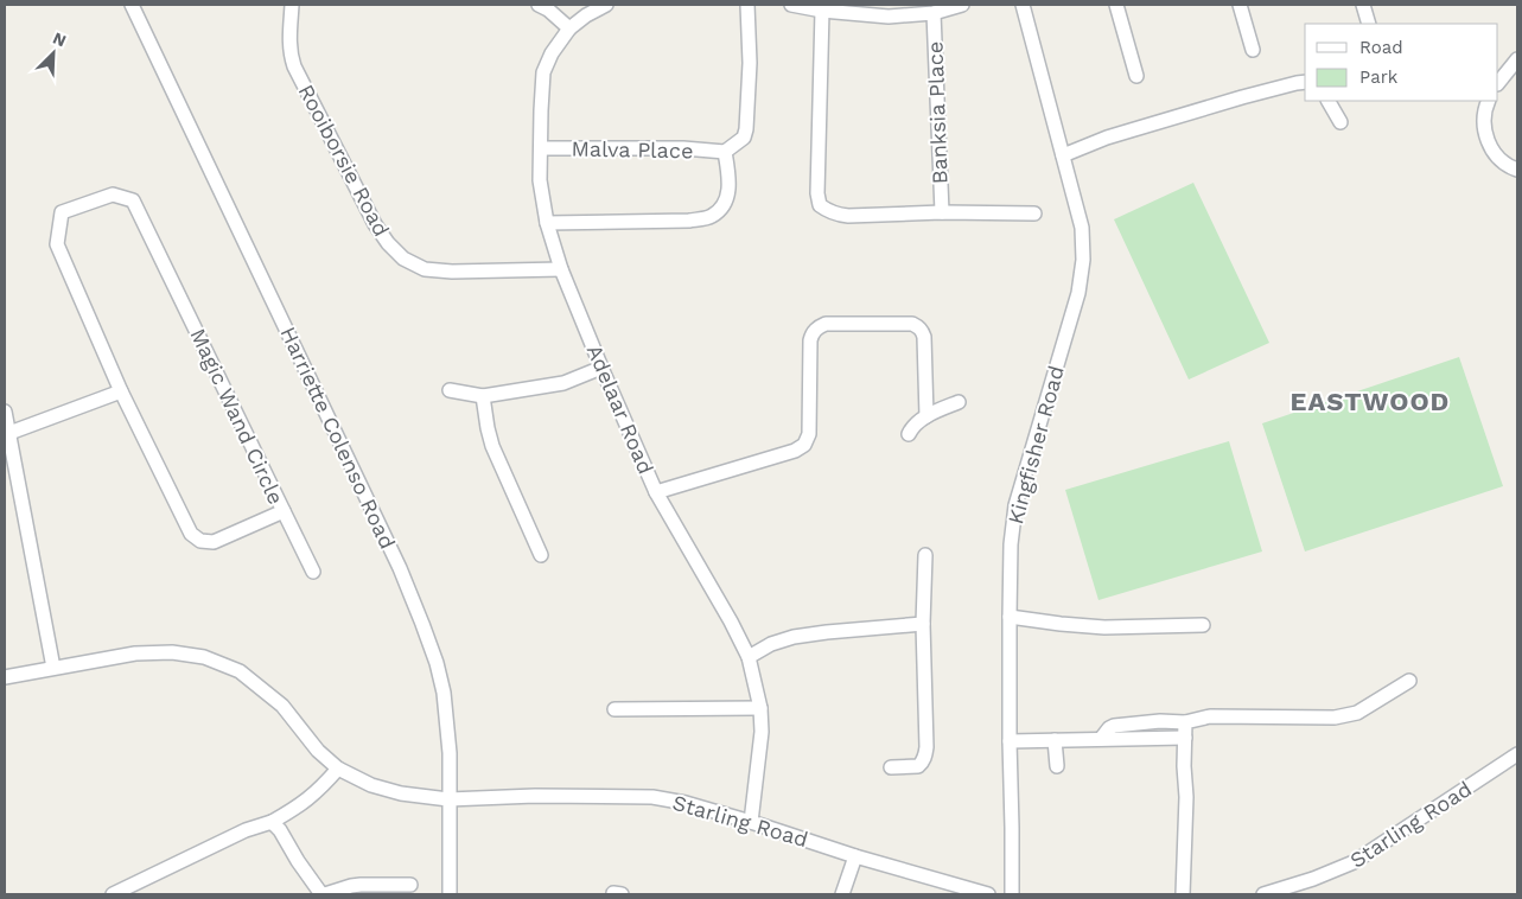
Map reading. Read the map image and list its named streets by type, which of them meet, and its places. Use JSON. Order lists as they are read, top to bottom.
{
  "streets": {
    "street": [
      "Banksia Place",
      "Malva Place",
      "Rooiborsie Road",
      "Adelaar Road",
      "Magic Wand Circle",
      "Harriette Colenso Road",
      "Kingfisher Road",
      "Starling Road"
    ]
  },
  "crossings": [
    ["Malva Place", "Adelaar Road"],
    ["Rooiborsie Road", "Adelaar Road"],
    ["Adelaar Road", "Starling Road"],
    ["Harriette Colenso Road", "Starling Road"]
  ],
  "districts": ["EASTWOOD"],
  "legend": ["Road", "Park"],
  "north": "top right"
}
